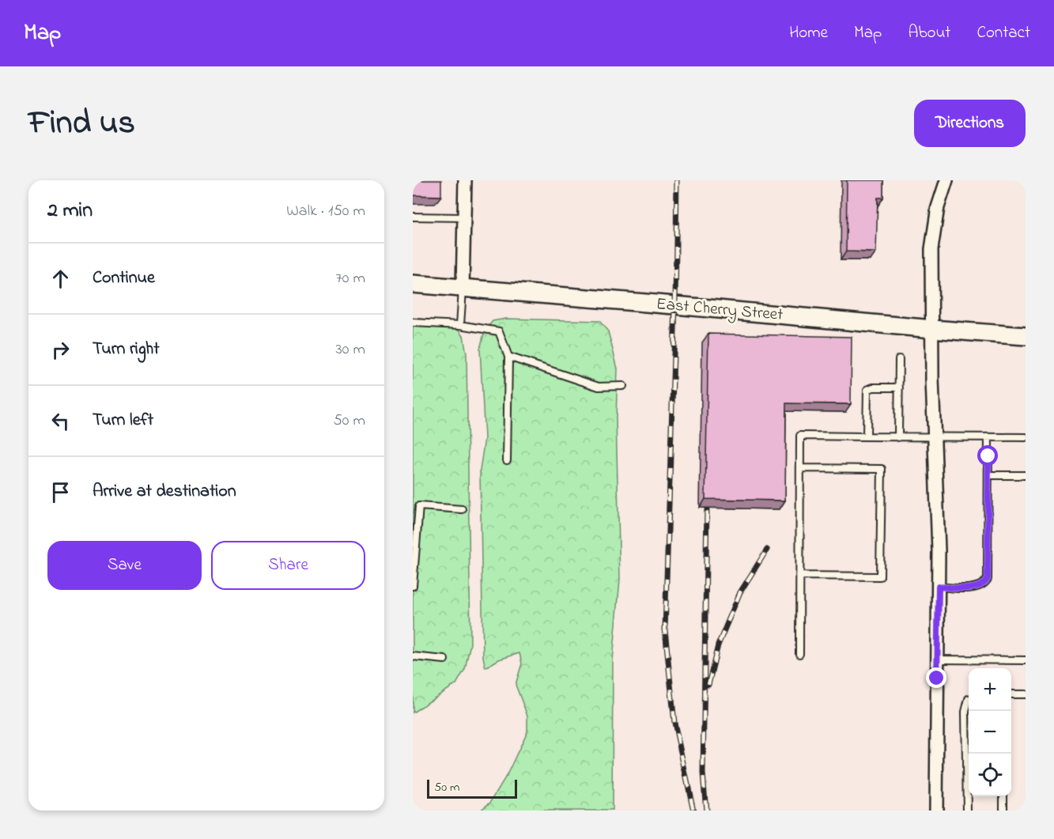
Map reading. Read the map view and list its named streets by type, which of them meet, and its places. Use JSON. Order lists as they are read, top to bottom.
{
  "streets": {
    "street": ["East Cherry Street"]
  },
  "scale_bar": "50 m",
  "page": {
    "header": "Map",
    "nav": [
      "Home",
      "Map",
      "About",
      "Contact"
    ],
    "title": "Find us",
    "buttons": [
      "Directions",
      ["Save", "Share"]
    ],
    "heading": ["2 min", "Walk · 150 m"],
    "list": [
      ["Continue", "70 m"],
      ["Turn right", "30 m"],
      ["Turn left", "50 m"],
      "Arrive at destination"
    ],
    "map_buttons": ["+", "−"],
    "scale": "50 m"
  }
}
